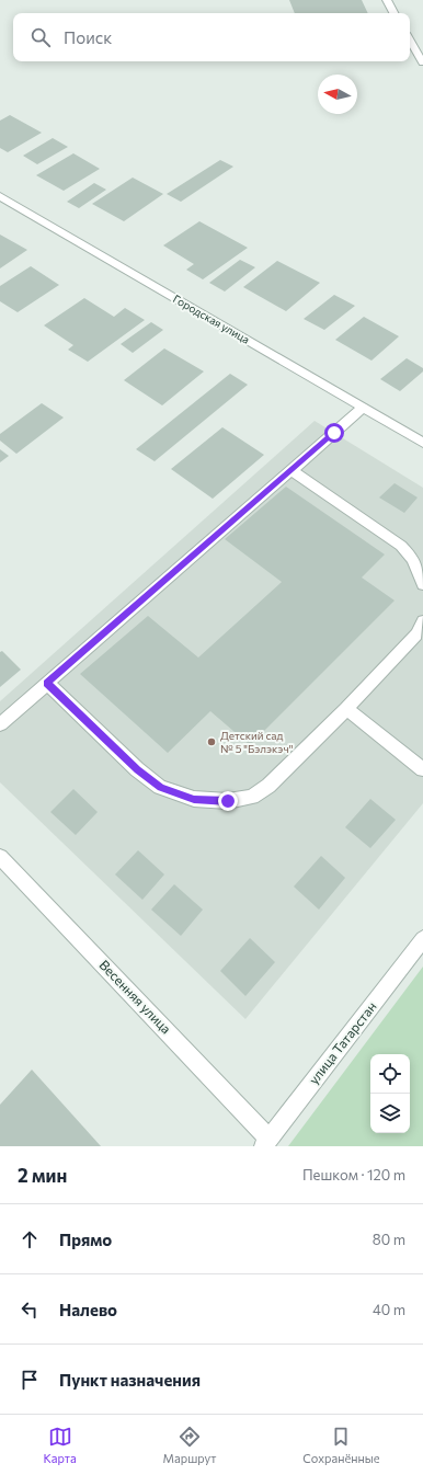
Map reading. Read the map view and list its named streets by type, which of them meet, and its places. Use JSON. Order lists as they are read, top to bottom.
{
  "streets": {
    "street": ["Городская улица", "Весенняя улица", "улица Татарстан"]
  },
  "crossings": [
    ["Весенняя улица", "улица Татарстан"]
  ],
  "places": ["Детский сад № 5 \"Бэлэкэч\""],
  "north": "left",
  "page": {
    "search": "Поиск",
    "heading": ["2 мин", "Пешком · 120 m"],
    "list": [
      ["Прямо", "80 m"],
      ["Налево", "40 m"],
      "Пункт назначения"
    ],
    "nav": ["Карта", "Маршрут", "Сохранённые"]
  }
}
